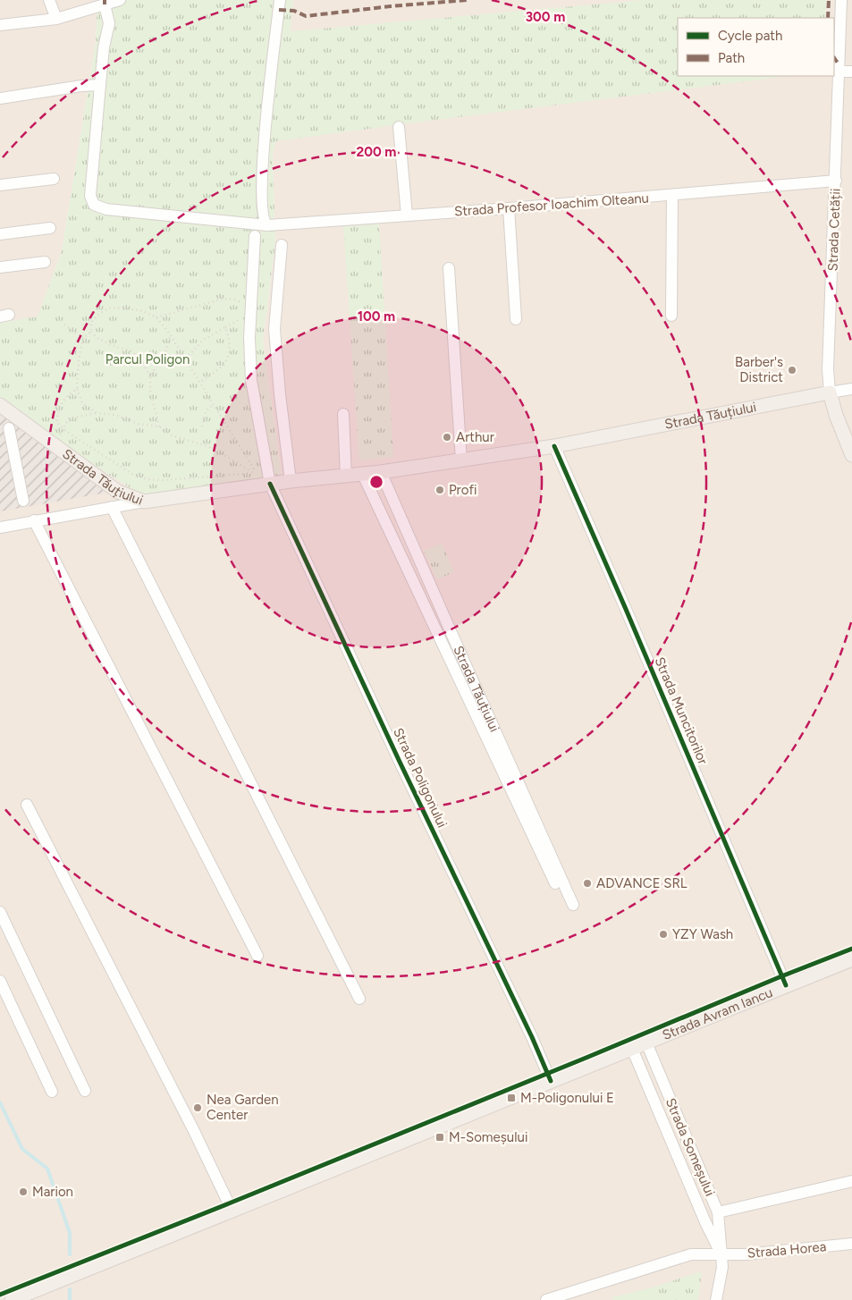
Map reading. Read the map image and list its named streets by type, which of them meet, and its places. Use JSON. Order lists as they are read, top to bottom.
{
  "streets": {
    "main road": ["Strada Cetății", "Strada Tăuțiului", "Strada Avram Iancu"],
    "street": [
      "Strada Profesor Ioachim Olteanu",
      "Strada Muncitorilor",
      "Strada Poligonului",
      "Strada Someșului",
      "Strada Horea"
    ]
  },
  "crossings": [
    ["Strada Profesor Ioachim Olteanu", "Strada Cetății"],
    ["Strada Cetății", "Strada Tăuțiului"],
    ["Strada Tăuțiului", "Strada Muncitorilor"],
    ["Strada Tăuțiului", "Strada Poligonului"],
    ["Strada Muncitorilor", "Strada Avram Iancu"],
    ["Strada Poligonului", "Strada Avram Iancu"],
    ["Strada Avram Iancu", "Strada Someșului"],
    ["Strada Someșului", "Strada Horea"]
  ],
  "parks": ["Parcul Poligon"],
  "places": {
    "other": [
      "Barber's District",
      "Arthur",
      "Profi",
      "ADVANCE SRL",
      "YZY Wash",
      "Nea Garden Center",
      "Marion"
    ],
    "transit": ["M-Poligonului E", "M-Someșului"]
  },
  "legend": ["Cycle path", "Path"],
  "rings": ["300 m", "200 m", "100 m"]
}
